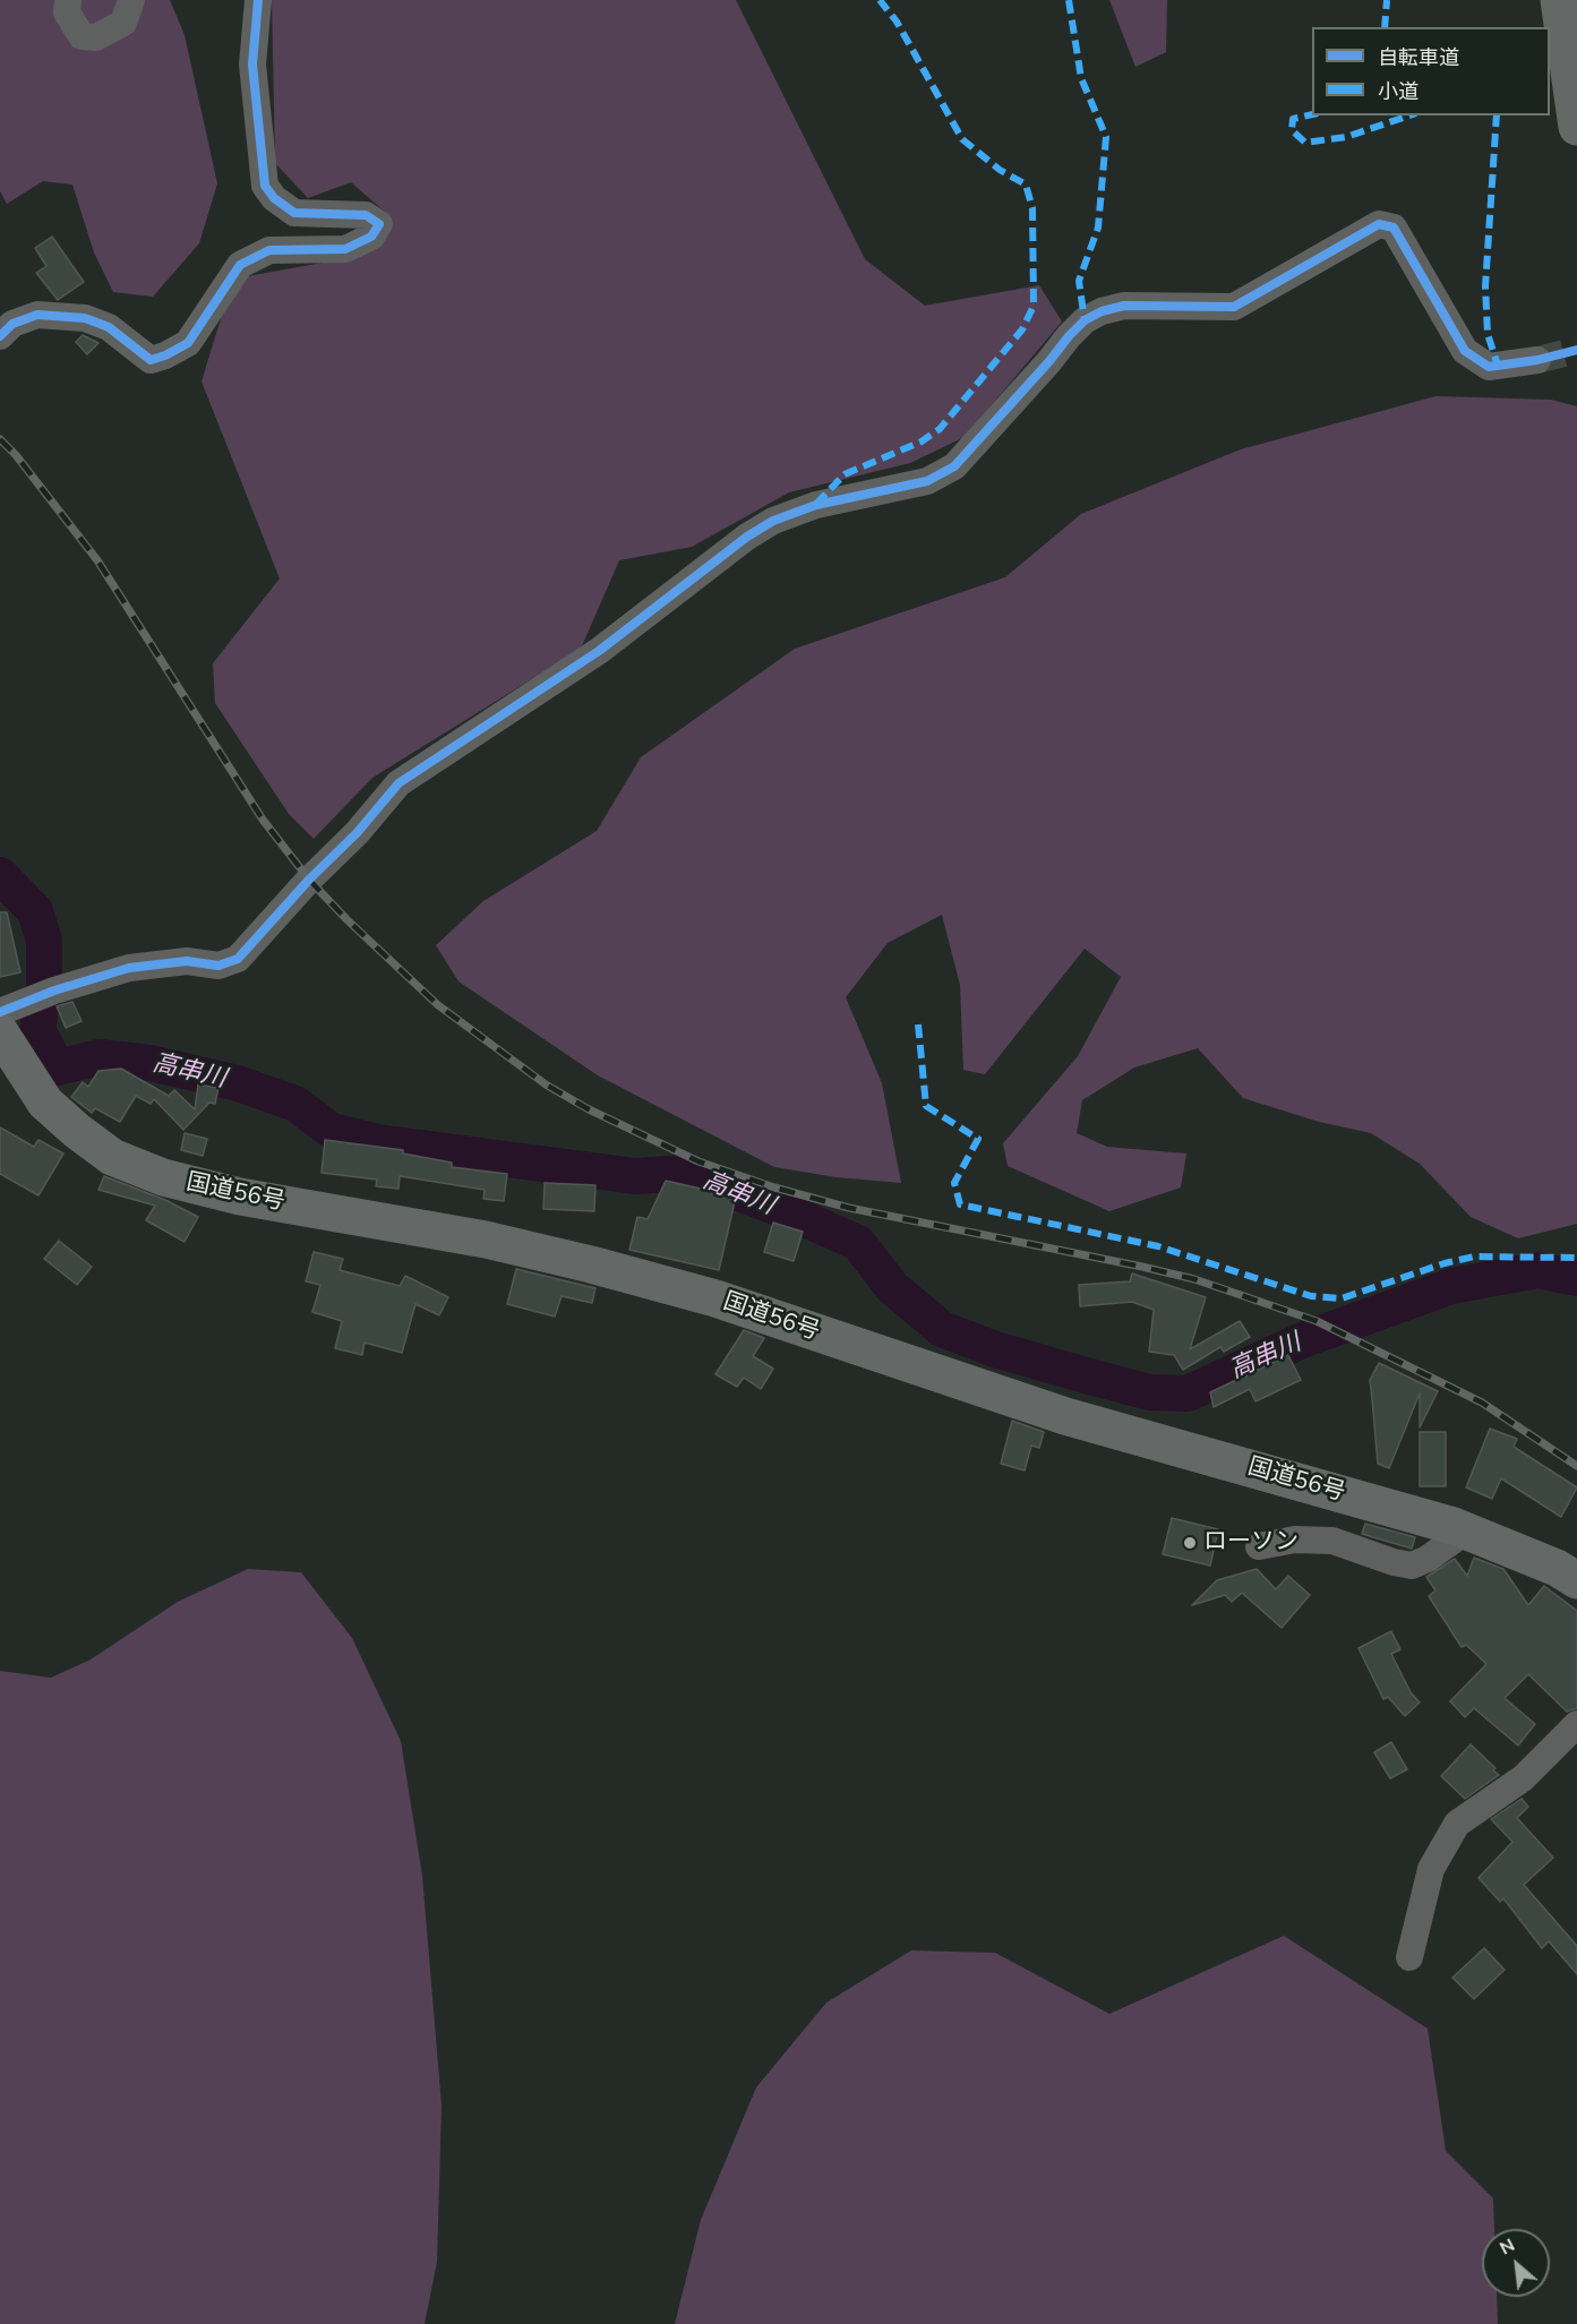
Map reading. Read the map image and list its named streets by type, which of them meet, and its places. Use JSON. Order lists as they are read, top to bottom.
{
  "streets": {
    "highway": ["国道56号"]
  },
  "water": ["高串川"],
  "places": ["ローソン"],
  "legend": ["自転車道", "小道"],
  "north": "top left"
}
